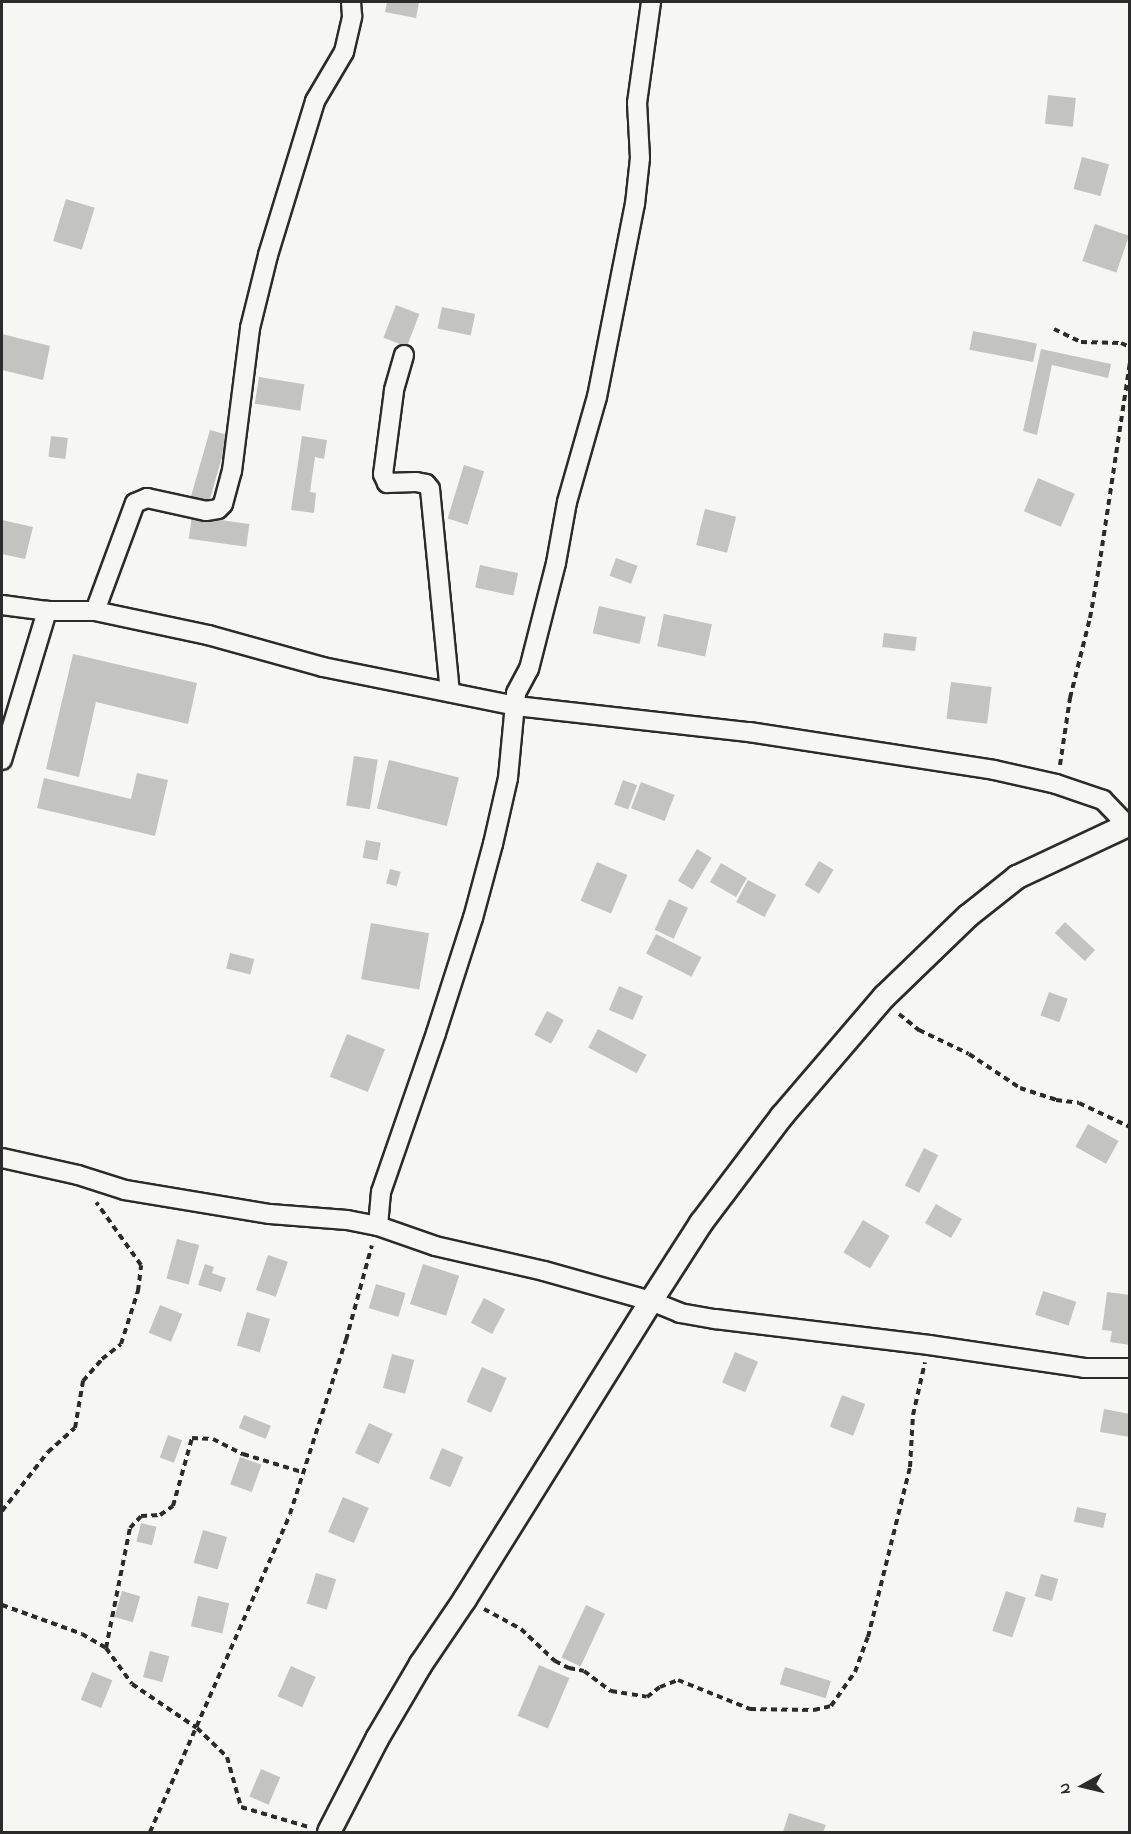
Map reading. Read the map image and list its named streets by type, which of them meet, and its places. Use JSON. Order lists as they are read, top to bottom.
{
  "north": "left"
}
